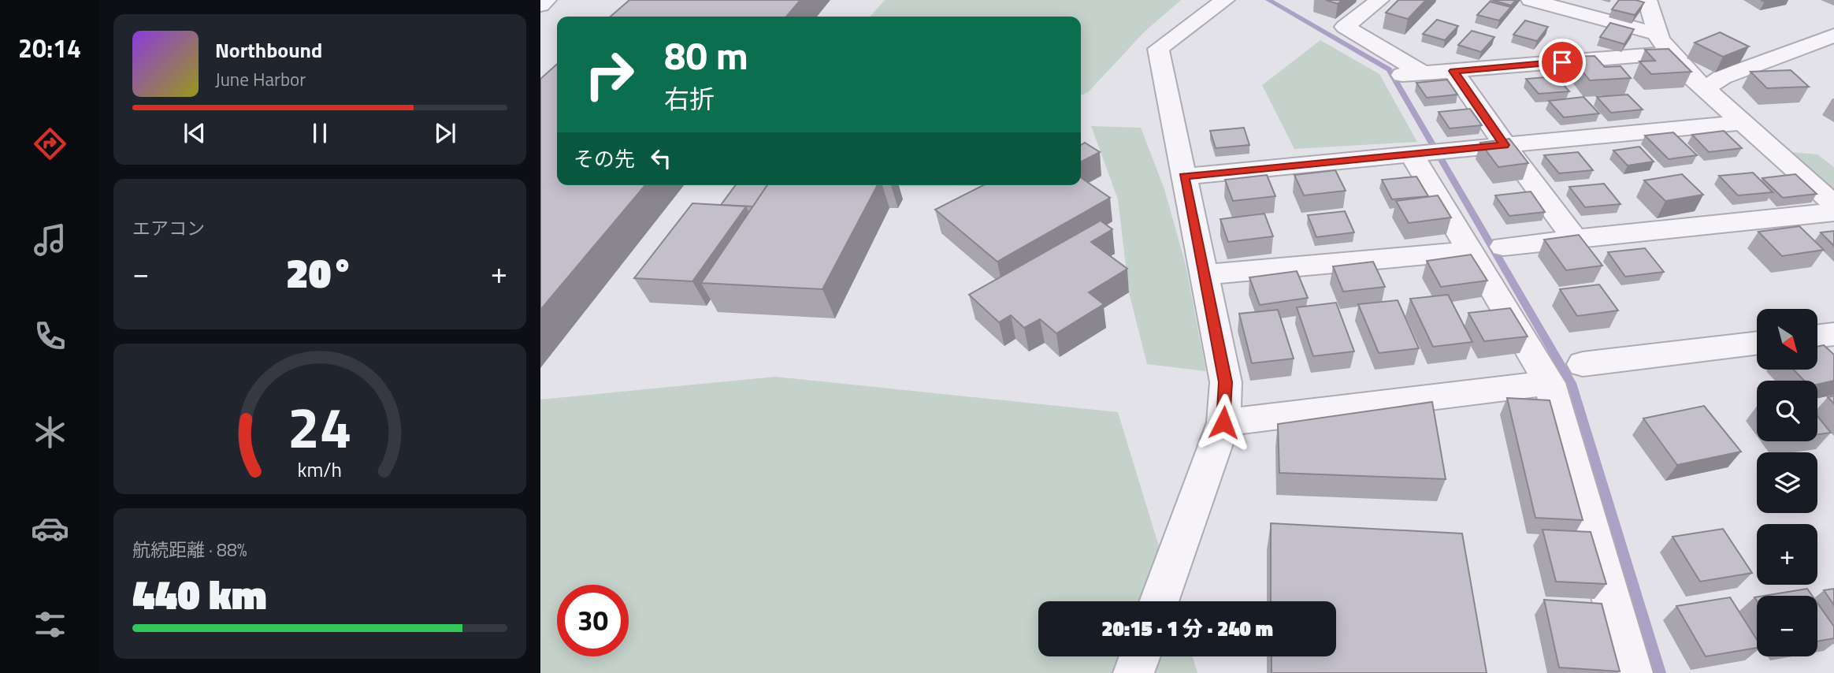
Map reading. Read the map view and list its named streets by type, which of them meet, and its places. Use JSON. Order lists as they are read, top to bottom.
{
  "north": "bottom right",
  "page": {
    "tabs": "20:14",
    "turn": ["80 m", "右折"],
    "song": ["Northbound", "June Harbor"],
    "then": "その先",
    "tile": [
      "エアコン",
      ["航続距離 · 88%", "440 km"]
    ],
    "heat": ["−", "20°", "+"],
    "map_buttons": ["+", "−"],
    "limit": "30",
    "trip": "20:15 · 1 分 · 240 m",
    "gauge": ["24", "km/h"]
  }
}
